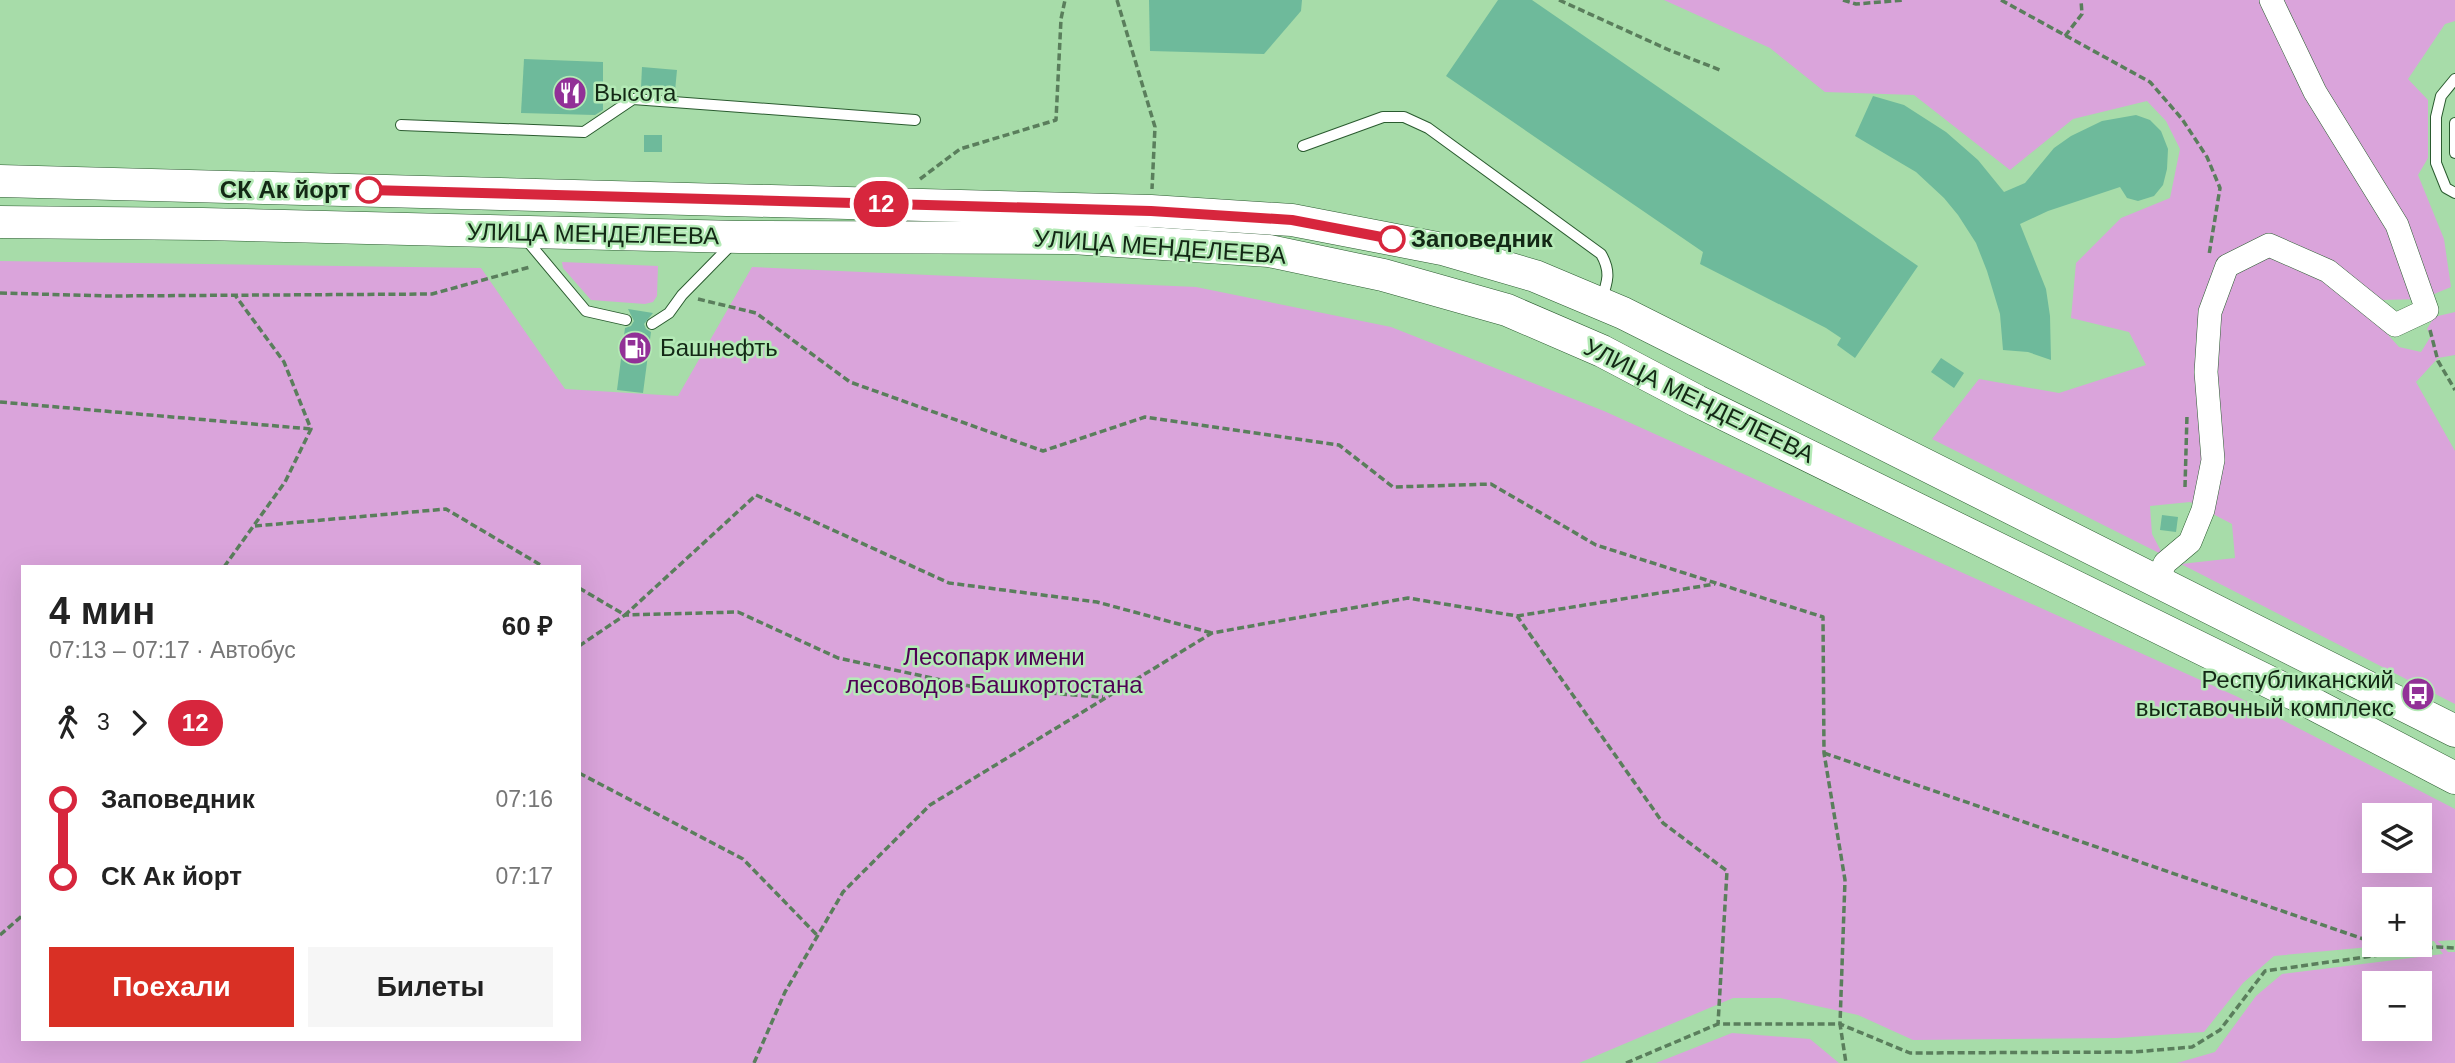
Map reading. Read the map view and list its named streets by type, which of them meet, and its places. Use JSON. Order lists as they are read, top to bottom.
{
  "streets": {
    "main road": ["УЛИЦА МЕНДЕЛЕЕВА"]
  },
  "parks": ["Лесопарк имени лесоводов Башкортостана"],
  "places": {
    "restaurant": ["Высота"],
    "other": ["СК Ак йорт", "Заповедник"],
    "fuel station": ["Башнефть"],
    "bus stop": ["Республиканский выставочный комплекс"]
  },
  "lines": ["bus line 12"],
  "page": {
    "on_map": "12",
    "heading": ["4 мин", "07:13 – 07:17 · Автобус", "60 ₽"],
    "legs": ["3", "12"],
    "list": [
      {
        "name": "Заповедник",
        "value": "07:16"
      },
      {
        "name": "СК Ак йорт",
        "value": "07:17"
      }
    ],
    "map_buttons": ["+", "−"],
    "buttons": ["Поехали", "Билеты"]
  }
}
